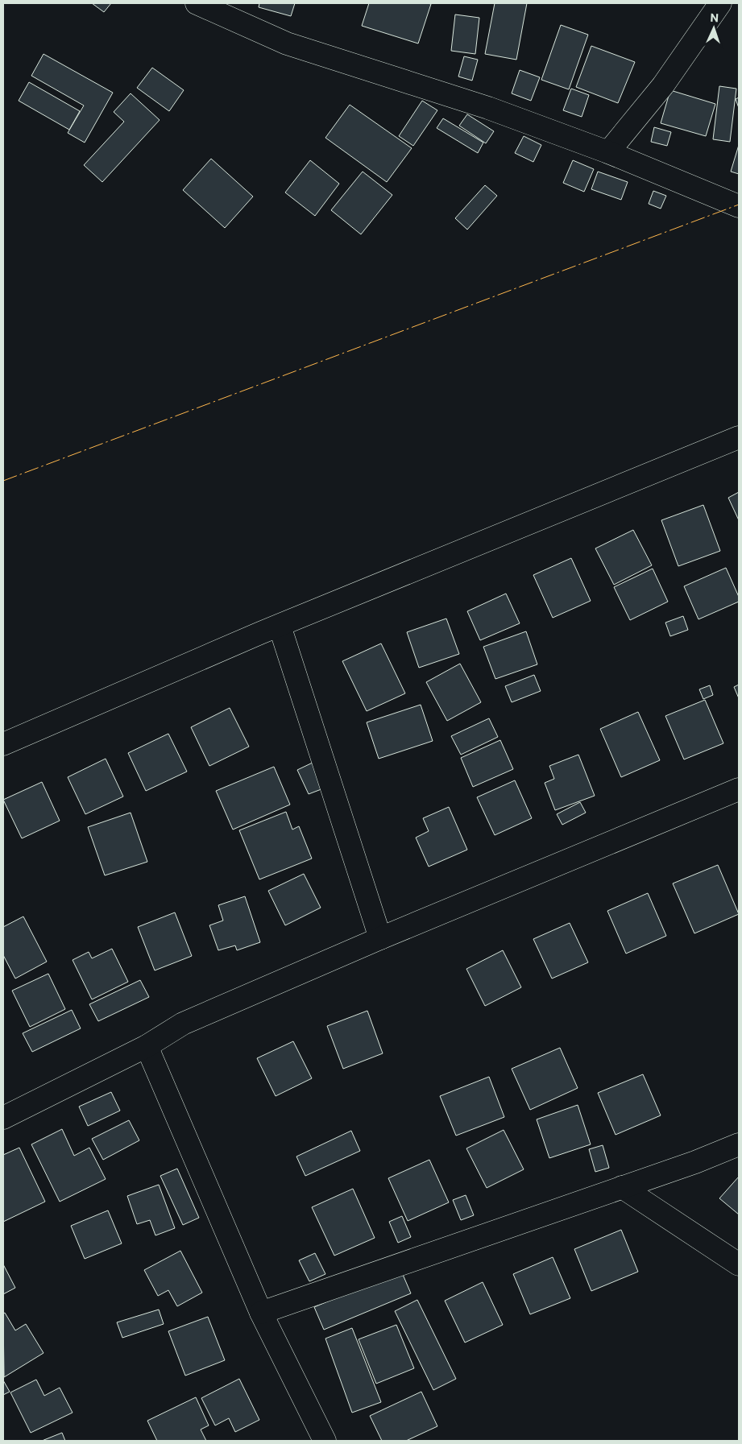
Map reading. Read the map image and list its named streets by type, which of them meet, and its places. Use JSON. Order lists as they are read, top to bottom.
{
  "north": "top"
}
